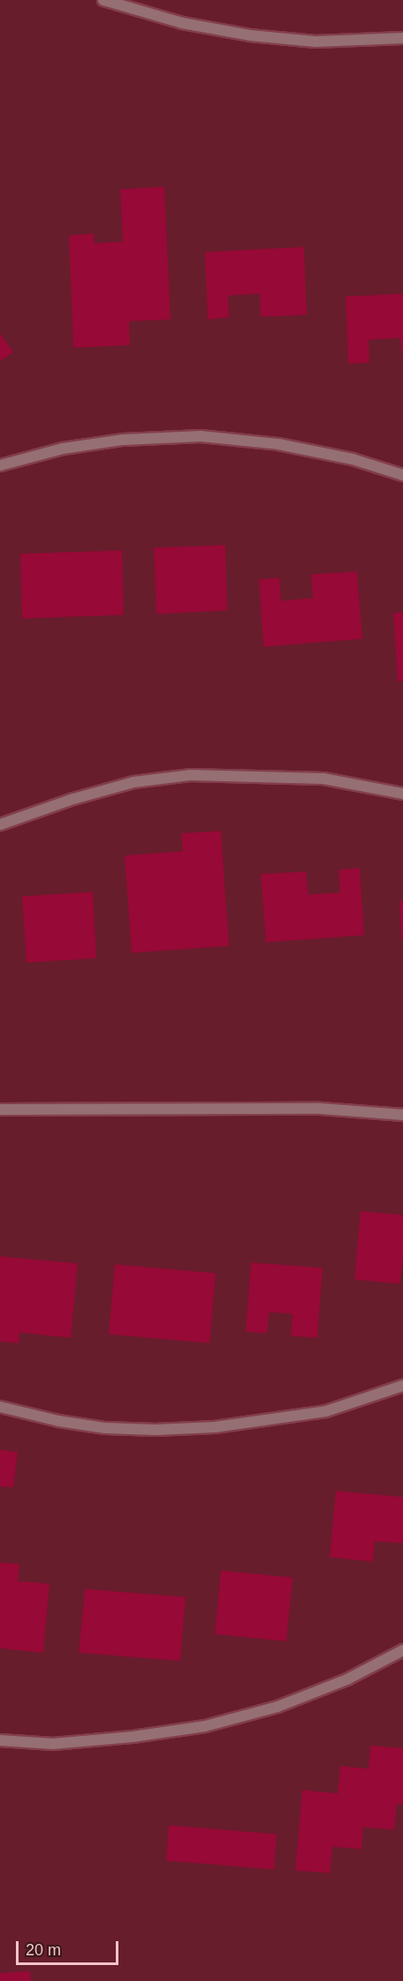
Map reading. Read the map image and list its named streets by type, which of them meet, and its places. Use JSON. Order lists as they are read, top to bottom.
{
  "scale_bar": "20 m"
}
